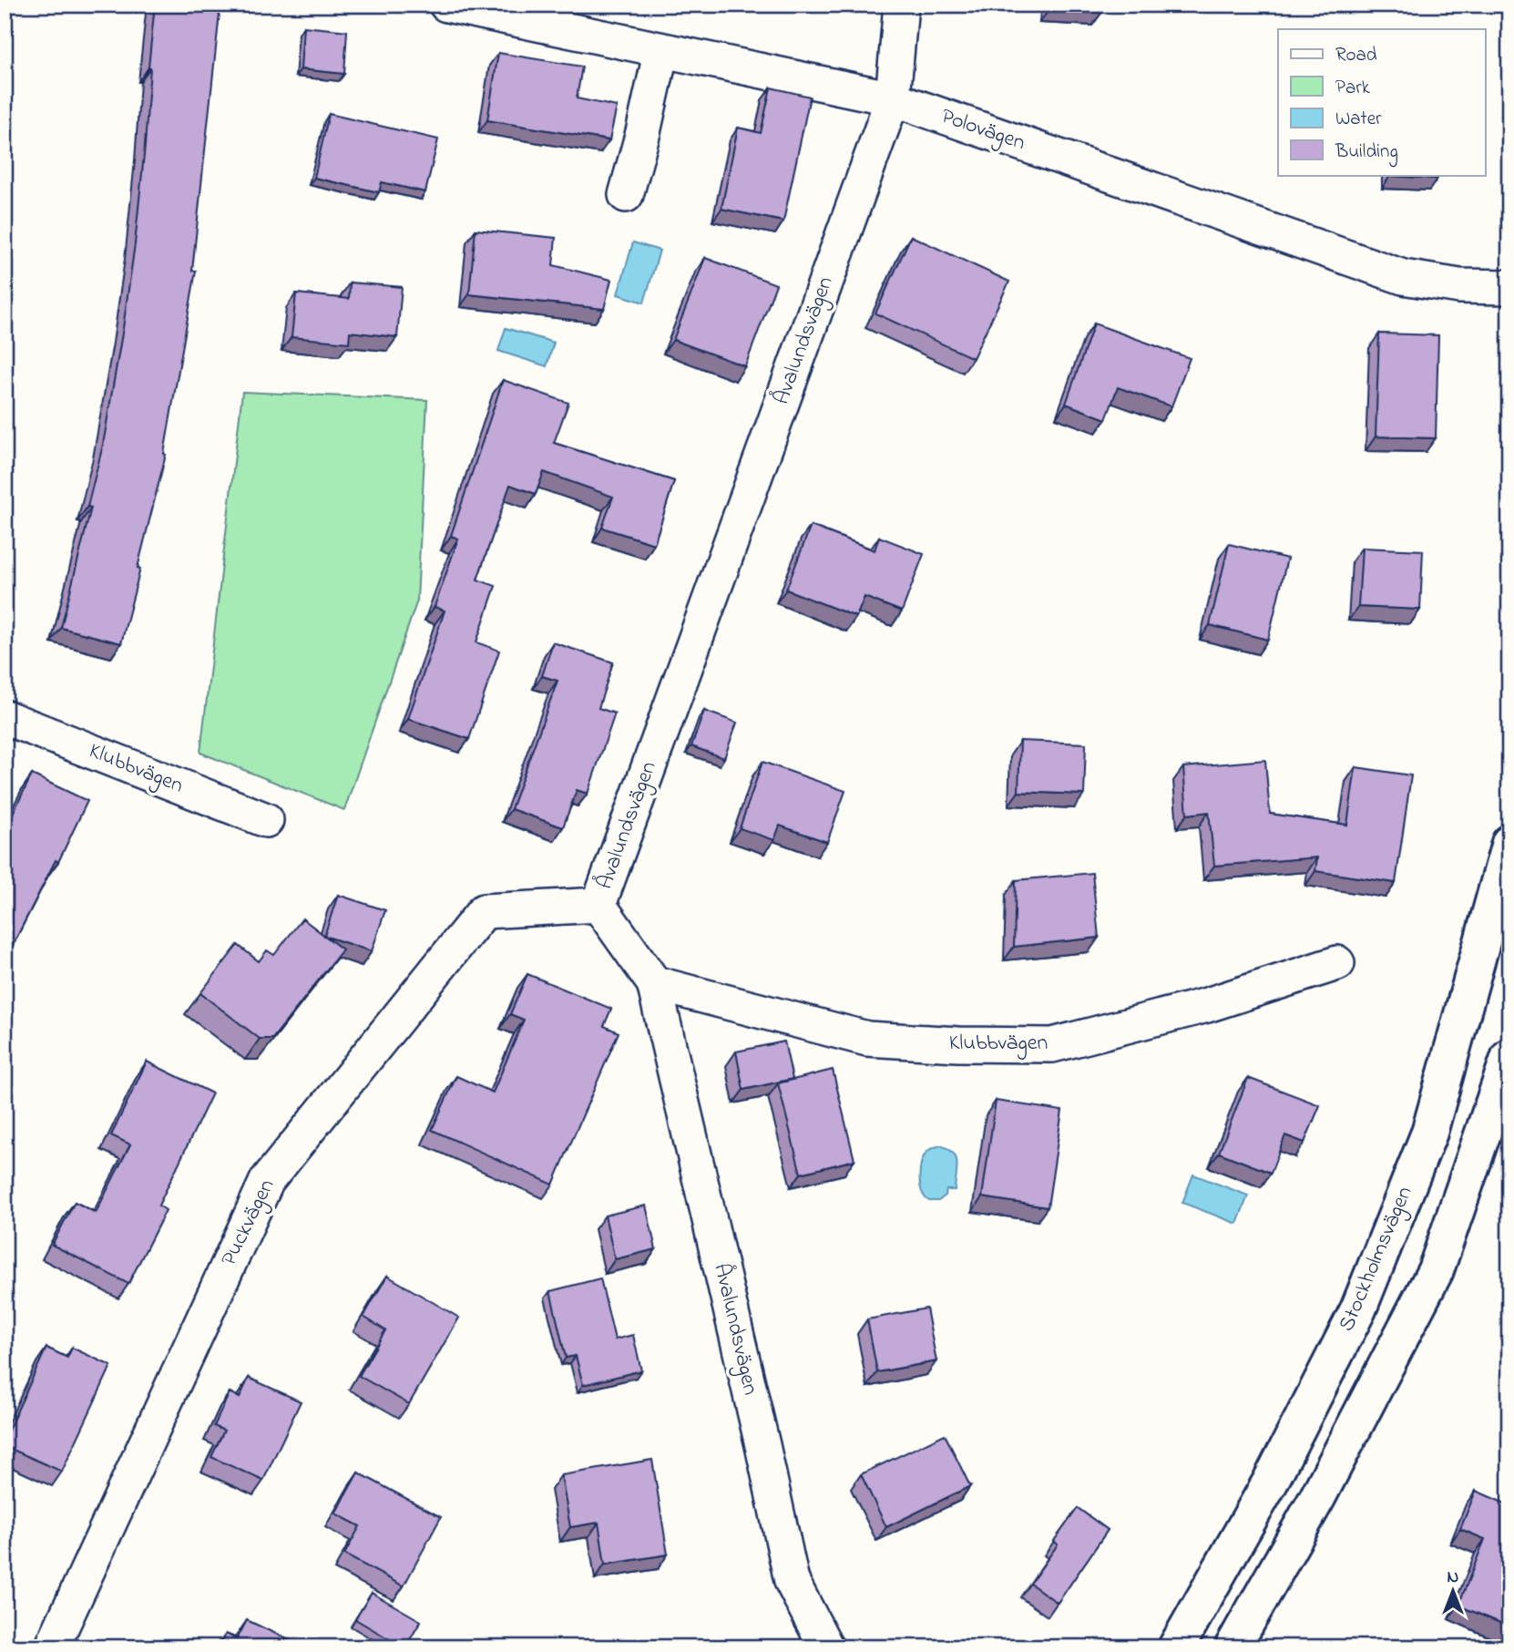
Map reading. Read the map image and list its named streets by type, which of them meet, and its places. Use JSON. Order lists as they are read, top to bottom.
{
  "streets": {
    "main road": ["Stockholmsvägen"],
    "street": [
      "Polovägen",
      "Åvalundsvägen",
      "Klubbvägen",
      "Puckvägen"
    ]
  },
  "crossings": [
    ["Polovägen", "Åvalundsvägen"],
    ["Åvalundsvägen", "Klubbvägen"],
    ["Åvalundsvägen", "Puckvägen"]
  ],
  "legend": [
    "Road",
    "Park",
    "Water",
    "Building"
  ],
  "north": "top"
}
